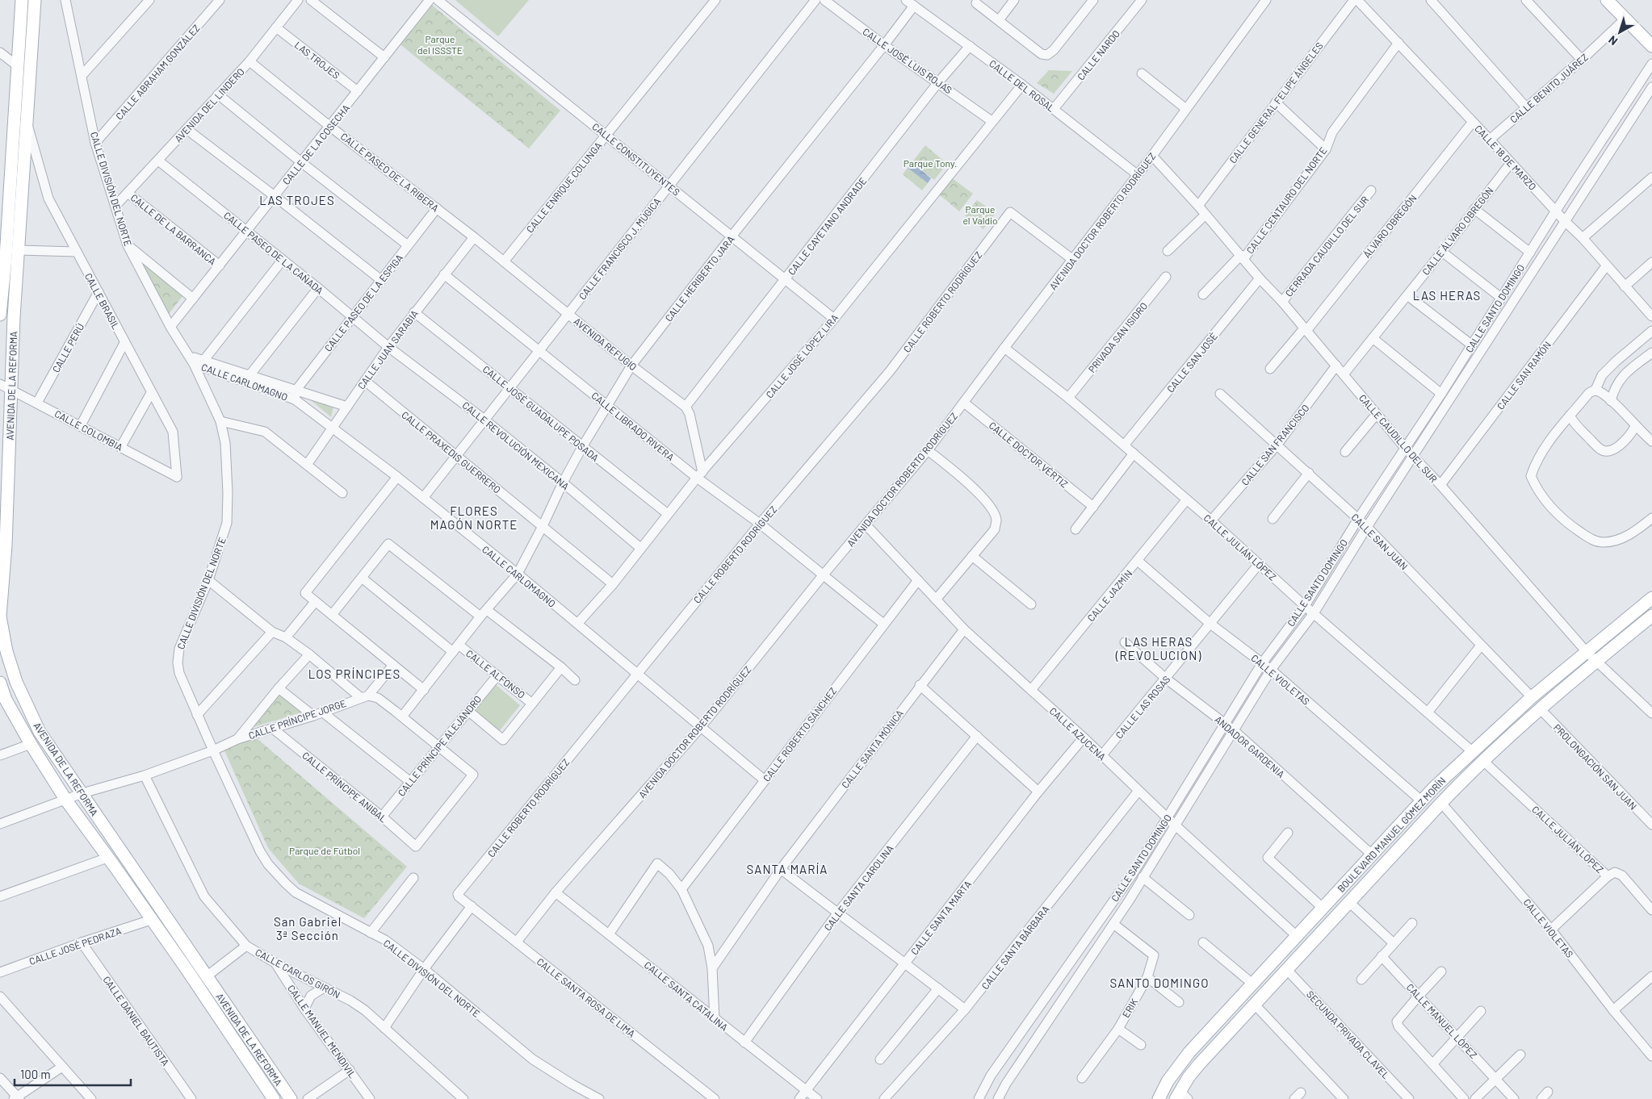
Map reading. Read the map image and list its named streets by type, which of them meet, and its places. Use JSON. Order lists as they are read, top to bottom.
{
  "streets": {
    "main road": ["AVENIDA DE LA REFORMA", "BOULEVARD MANUEL GÓMEZ MORÍN"],
    "street": [
      "CALLE NARDO",
      "LAS TROJES",
      "CALLE JOSÉ LUIS ROJAS",
      "CALLE ABRAHAM GONZÁLEZ",
      "CALLE DEL ROSAL",
      "CALLE BENITO JUÁREZ",
      "CALLE GENERAL FELIPE ÁNGELES",
      "AVENIDA DEL LINDERO",
      "CALLE DE LA COSECHA",
      "CALLE 18 DE MARZO",
      "CALLE CONSTITUYENTES",
      "CALLE PASEO DE LA RIBERA",
      "CALLE ENRIQUE COLUNGA",
      "CALLE DIVISIÓN DEL NORTE",
      "CALLE CENTAURO DEL NORTE",
      "AVENIDA DOCTOR ROBERTO RODRÍGUEZ",
      "CALLE CAYETANO ANDRADE",
      "ÁLVARO OBREGÓN",
      "CALLE DE LA BARRANCA",
      "CALLE ÁLVARO OBREGÓN",
      "CERRADA CAUDILLO DEL SUR",
      "CALLE FRANCISCO J. MÚGICA",
      "CALLE PASEO DE LA CAÑADA",
      "CALLE HERIBERTO JARA",
      "CALLE BRASIL",
      "CALLE ROBERTO RODRÍGUEZ",
      "CALLE PASEO DE LA ESPIGA",
      "CALLE SANTO DOMINGO",
      "PRIVADA SAN ISIDRO",
      "AVENIDA REFUGIO",
      "CALLE PERÚ",
      "CALLE JUAN SARABIA",
      "CALLE JOSÉ LÓPEZ LIRA",
      "CALLE SAN JOSÉ",
      "CALLE SAN RAMÓN",
      "CALLE CARLOMAGNO",
      "CALLE JOSÉ GUADALUPE POSADA",
      "CALLE LIBRADO RIVERA",
      "CALLE COLOMBIA",
      "CALLE CAUDILLO DEL SUR",
      "CALLE SAN FRANCISCO",
      "CALLE REVOLUCIÓN MEXICANA",
      "CALLE PRAXEDIS GUERRERO",
      "CALLE DOCTOR VÉRTIZ",
      "CALLE SAN JUAN",
      "CALLE JULIÁN LÓPEZ",
      "CALLE JAZMÍN",
      "CALLE ALFONSO",
      "CALLE VIOLETAS",
      "CALLE LAS ROSAS",
      "CALLE PRÍNCIPE JORGE",
      "CALLE AZUCENA",
      "CALLE ROBERTO SÁNCHEZ",
      "CALLE PRÍNCIPE ALEJANDRO",
      "ANDADOR GARDENIA",
      "CALLE SANTA MÓNICA",
      "PROLONGACIÓN SAN JUAN",
      "CALLE PRÍNCIPE ANIBAL",
      "CALLE SANTA CAROLINA",
      "CALLE SANTA MARTA",
      "CALLE JOSÉ PEDRAZA",
      "CALLE SANTA BÁRBARA",
      "CALLE CARLOS GIRÓN",
      "CALLE SANTA CATALINA",
      "CALLE SANTA ROSA DE LIMA",
      "ERIK",
      "CALLE DANIEL BAUTISTA",
      "CALLE MANUEL LÓPEZ",
      "CALLE MANUEL MENDIVIL",
      "SECUNDA PRIVADA CLAVEL"
    ]
  },
  "crossings": [
    ["CALLE NARDO", "CALLE DEL ROSAL"],
    ["LAS TROJES", "AVENIDA DEL LINDERO"],
    ["LAS TROJES", "CALLE DE LA COSECHA"],
    ["CALLE JOSÉ LUIS ROJAS", "CALLE CAYETANO ANDRADE"],
    ["CALLE JOSÉ LUIS ROJAS", "CALLE HERIBERTO JARA"],
    ["CALLE JOSÉ LUIS ROJAS", "CALLE JOSÉ LÓPEZ LIRA"],
    ["CALLE ABRAHAM GONZÁLEZ", "CALLE DIVISIÓN DEL NORTE"],
    ["CALLE DEL ROSAL", "AVENIDA DOCTOR ROBERTO RODRÍGUEZ"],
    ["CALLE DEL ROSAL", "CALLE CAYETANO ANDRADE"],
    ["CALLE DEL ROSAL", "CALLE HERIBERTO JARA"],
    ["CALLE DEL ROSAL", "CALLE JOSÉ LÓPEZ LIRA"],
    ["CALLE BENITO JUÁREZ", "CALLE 18 DE MARZO"],
    ["CALLE GENERAL FELIPE ÁNGELES", "CALLE 18 DE MARZO"],
    ["CALLE GENERAL FELIPE ÁNGELES", "CALLE CAUDILLO DEL SUR"],
    ["AVENIDA DEL LINDERO", "CALLE PASEO DE LA RIBERA"],
    ["AVENIDA DEL LINDERO", "CALLE DIVISIÓN DEL NORTE"],
    ["AVENIDA DEL LINDERO", "CALLE DE LA BARRANCA"],
    ["AVENIDA DEL LINDERO", "CALLE PASEO DE LA CAÑADA"],
    ["CALLE DE LA COSECHA", "CALLE PASEO DE LA RIBERA"],
    ["CALLE DE LA COSECHA", "CALLE DIVISIÓN DEL NORTE"],
    ["CALLE DE LA COSECHA", "CALLE DE LA BARRANCA"],
    ["CALLE DE LA COSECHA", "CALLE PASEO DE LA CAÑADA"],
    ["CALLE 18 DE MARZO", "CALLE CENTAURO DEL NORTE"],
    ["CALLE 18 DE MARZO", "ÁLVARO OBREGÓN"],
    ["CALLE 18 DE MARZO", "CALLE ÁLVARO OBREGÓN"],
    ["CALLE 18 DE MARZO", "CALLE SANTO DOMINGO"],
    ["CALLE 18 DE MARZO", "CALLE SAN RAMÓN"],
    ["CALLE CONSTITUYENTES", "CALLE ENRIQUE COLUNGA"],
    ["CALLE CONSTITUYENTES", "CALLE CAYETANO ANDRADE"],
    ["CALLE CONSTITUYENTES", "CALLE FRANCISCO J. MÚGICA"],
    ["CALLE CONSTITUYENTES", "CALLE HERIBERTO JARA"],
    ["CALLE CONSTITUYENTES", "CALLE JOSÉ LÓPEZ LIRA"],
    ["CALLE PASEO DE LA RIBERA", "CALLE PASEO DE LA ESPIGA"],
    ["CALLE PASEO DE LA RIBERA", "AVENIDA REFUGIO"],
    ["CALLE PASEO DE LA RIBERA", "CALLE JUAN SARABIA"],
    ["CALLE ENRIQUE COLUNGA", "AVENIDA REFUGIO"],
    ["CALLE DIVISIÓN DEL NORTE", "CALLE CARLOMAGNO"],
    ["CALLE DIVISIÓN DEL NORTE", "CALLE PRÍNCIPE JORGE"],
    ["CALLE CENTAURO DEL NORTE", "CALLE CAUDILLO DEL SUR"],
    ["AVENIDA DOCTOR ROBERTO RODRÍGUEZ", "CALLE ROBERTO RODRÍGUEZ"],
    ["AVENIDA DOCTOR ROBERTO RODRÍGUEZ", "CALLE CARLOMAGNO"],
    ["AVENIDA DOCTOR ROBERTO RODRÍGUEZ", "CALLE LIBRADO RIVERA"],
    ["AVENIDA DOCTOR ROBERTO RODRÍGUEZ", "CALLE CAUDILLO DEL SUR"],
    ["AVENIDA DOCTOR ROBERTO RODRÍGUEZ", "CALLE DOCTOR VÉRTIZ"],
    ["AVENIDA DOCTOR ROBERTO RODRÍGUEZ", "CALLE JULIÁN LÓPEZ"],
    ["AVENIDA DOCTOR ROBERTO RODRÍGUEZ", "CALLE AZUCENA"],
    ["AVENIDA DOCTOR ROBERTO RODRÍGUEZ", "CALLE SANTA CATALINA"],
    ["AVENIDA DOCTOR ROBERTO RODRÍGUEZ", "CALLE SANTA ROSA DE LIMA"],
    ["CALLE CAYETANO ANDRADE", "AVENIDA REFUGIO"],
    ["ÁLVARO OBREGÓN", "CALLE CAUDILLO DEL SUR"],
    ["CALLE ÁLVARO OBREGÓN", "CALLE CAUDILLO DEL SUR"],
    ["CERRADA CAUDILLO DEL SUR", "CALLE CAUDILLO DEL SUR"],
    ["CALLE FRANCISCO J. MÚGICA", "AVENIDA REFUGIO"],
    ["CALLE FRANCISCO J. MÚGICA", "CALLE CARLOMAGNO"],
    ["CALLE FRANCISCO J. MÚGICA", "CALLE JOSÉ GUADALUPE POSADA"],
    ["CALLE FRANCISCO J. MÚGICA", "CALLE LIBRADO RIVERA"],
    ["CALLE FRANCISCO J. MÚGICA", "CALLE REVOLUCIÓN MEXICANA"],
    ["CALLE FRANCISCO J. MÚGICA", "CALLE PRAXEDIS GUERRERO"],
    ["CALLE PASEO DE LA CAÑADA", "CALLE PASEO DE LA ESPIGA"],
    ["CALLE PASEO DE LA CAÑADA", "CALLE JUAN SARABIA"],
    ["CALLE PASEO DE LA CAÑADA", "CALLE REVOLUCIÓN MEXICANA"],
    ["CALLE HERIBERTO JARA", "AVENIDA REFUGIO"],
    ["CALLE HERIBERTO JARA", "CALLE CARLOMAGNO"],
    ["CALLE HERIBERTO JARA", "CALLE JOSÉ GUADALUPE POSADA"],
    ["CALLE HERIBERTO JARA", "CALLE LIBRADO RIVERA"],
    ["CALLE HERIBERTO JARA", "CALLE REVOLUCIÓN MEXICANA"],
    ["CALLE HERIBERTO JARA", "CALLE PRAXEDIS GUERRERO"],
    ["CALLE BRASIL", "CALLE PERÚ"],
    ["CALLE BRASIL", "AVENIDA DE LA REFORMA"],
    ["CALLE BRASIL", "CALLE COLOMBIA"],
    ["CALLE ROBERTO RODRÍGUEZ", "CALLE CARLOMAGNO"],
    ["CALLE ROBERTO RODRÍGUEZ", "CALLE LIBRADO RIVERA"],
    ["CALLE ROBERTO RODRÍGUEZ", "CALLE SANTA ROSA DE LIMA"],
    ["CALLE PASEO DE LA ESPIGA", "CALLE CARLOMAGNO"],
    ["CALLE SANTO DOMINGO", "CALLE CAUDILLO DEL SUR"],
    ["CALLE SANTO DOMINGO", "CALLE SAN JUAN"],
    ["CALLE SANTO DOMINGO", "CALLE JULIÁN LÓPEZ"],
    ["CALLE SANTO DOMINGO", "CALLE VIOLETAS"],
    ["CALLE SANTO DOMINGO", "CALLE AZUCENA"],
    ["CALLE SANTO DOMINGO", "ANDADOR GARDENIA"],
    ["CALLE SANTO DOMINGO", "ERIK"],
    ["PRIVADA SAN ISIDRO", "CALLE JULIÁN LÓPEZ"],
    ["AVENIDA REFUGIO", "CALLE JUAN SARABIA"],
    ["CALLE PERÚ", "CALLE COLOMBIA"],
    ["CALLE JUAN SARABIA", "CALLE CARLOMAGNO"],
    ["CALLE JUAN SARABIA", "CALLE JOSÉ GUADALUPE POSADA"],
    ["CALLE JUAN SARABIA", "CALLE LIBRADO RIVERA"],
    ["CALLE JUAN SARABIA", "CALLE REVOLUCIÓN MEXICANA"],
    ["CALLE JUAN SARABIA", "CALLE PRAXEDIS GUERRERO"],
    ["CALLE JOSÉ LÓPEZ LIRA", "CALLE CARLOMAGNO"],
    ["CALLE JOSÉ LÓPEZ LIRA", "CALLE JOSÉ GUADALUPE POSADA"],
    ["CALLE JOSÉ LÓPEZ LIRA", "CALLE LIBRADO RIVERA"],
    ["CALLE JOSÉ LÓPEZ LIRA", "CALLE REVOLUCIÓN MEXICANA"],
    ["CALLE JOSÉ LÓPEZ LIRA", "CALLE PRAXEDIS GUERRERO"],
    ["CALLE SAN JOSÉ", "CALLE CAUDILLO DEL SUR"],
    ["CALLE SAN JOSÉ", "CALLE JULIÁN LÓPEZ"],
    ["CALLE SAN RAMÓN", "CALLE CAUDILLO DEL SUR"],
    ["CALLE CARLOMAGNO", "CALLE ROBERTO SÁNCHEZ"],
    ["AVENIDA DE LA REFORMA", "CALLE COLOMBIA"],
    ["AVENIDA DE LA REFORMA", "CALLE PRÍNCIPE JORGE"],
    ["AVENIDA DE LA REFORMA", "CALLE JOSÉ PEDRAZA"],
    ["CALLE LIBRADO RIVERA", "CALLE ROBERTO SÁNCHEZ"],
    ["CALLE CAUDILLO DEL SUR", "CALLE SAN FRANCISCO"],
    ["CALLE CAUDILLO DEL SUR", "BOULEVARD MANUEL GÓMEZ MORÍN"],
    ["CALLE SAN FRANCISCO", "CALLE SAN JUAN"],
    ["CALLE SAN FRANCISCO", "CALLE JULIÁN LÓPEZ"],
    ["CALLE SAN JUAN", "BOULEVARD MANUEL GÓMEZ MORÍN"],
    ["CALLE JULIÁN LÓPEZ", "CALLE JAZMÍN"],
    ["CALLE JULIÁN LÓPEZ", "CALLE LAS ROSAS"],
    ["CALLE JULIÁN LÓPEZ", "BOULEVARD MANUEL GÓMEZ MORÍN"],
    ["CALLE JAZMÍN", "CALLE VIOLETAS"],
    ["CALLE JAZMÍN", "CALLE AZUCENA"],
    ["CALLE ALFONSO", "CALLE PRÍNCIPE ALEJANDRO"],
    ["CALLE VIOLETAS", "CALLE LAS ROSAS"],
    ["CALLE VIOLETAS", "BOULEVARD MANUEL GÓMEZ MORÍN"],
    ["CALLE LAS ROSAS", "CALLE AZUCENA"],
    ["CALLE LAS ROSAS", "ANDADOR GARDENIA"],
    ["CALLE PRÍNCIPE JORGE", "CALLE PRÍNCIPE ANIBAL"],
    ["CALLE PRÍNCIPE JORGE", "CALLE CARLOS GIRÓN"],
    ["CALLE AZUCENA", "CALLE ROBERTO SÁNCHEZ"],
    ["CALLE AZUCENA", "CALLE SANTA MÓNICA"],
    ["CALLE AZUCENA", "BOULEVARD MANUEL GÓMEZ MORÍN"],
    ["CALLE AZUCENA", "CALLE SANTA MARTA"],
    ["CALLE AZUCENA", "CALLE SANTA BÁRBARA"],
    ["CALLE PRÍNCIPE ALEJANDRO", "CALLE PRÍNCIPE ANIBAL"],
    ["ANDADOR GARDENIA", "BOULEVARD MANUEL GÓMEZ MORÍN"],
    ["PROLONGACIÓN SAN JUAN", "BOULEVARD MANUEL GÓMEZ MORÍN"],
    ["BOULEVARD MANUEL GÓMEZ MORÍN", "SECUNDA PRIVADA CLAVEL"],
    ["CALLE SANTA CAROLINA", "CALLE SANTA CATALINA"],
    ["CALLE SANTA MARTA", "CALLE SANTA CATALINA"],
    ["CALLE JOSÉ PEDRAZA", "CALLE DANIEL BAUTISTA"],
    ["CALLE CARLOS GIRÓN", "CALLE MANUEL MENDIVIL"]
  ],
  "districts": [
    "LAS TROJES",
    "LAS HERAS",
    "FLORES MAGÓN NORTE",
    "LAS HERAS (REVOLUCION)",
    "LOS PRÍNCIPES",
    "SANTA MARÍA",
    "San Gabriel 3ª Sección",
    "SANTO DOMINGO"
  ],
  "parks": [
    "Parque del ISSSTE",
    "Parque Tony.",
    "Parque el Valdio",
    "Parque de Fútbol"
  ],
  "scale_bar": "100 m",
  "north": "bottom left"
}
